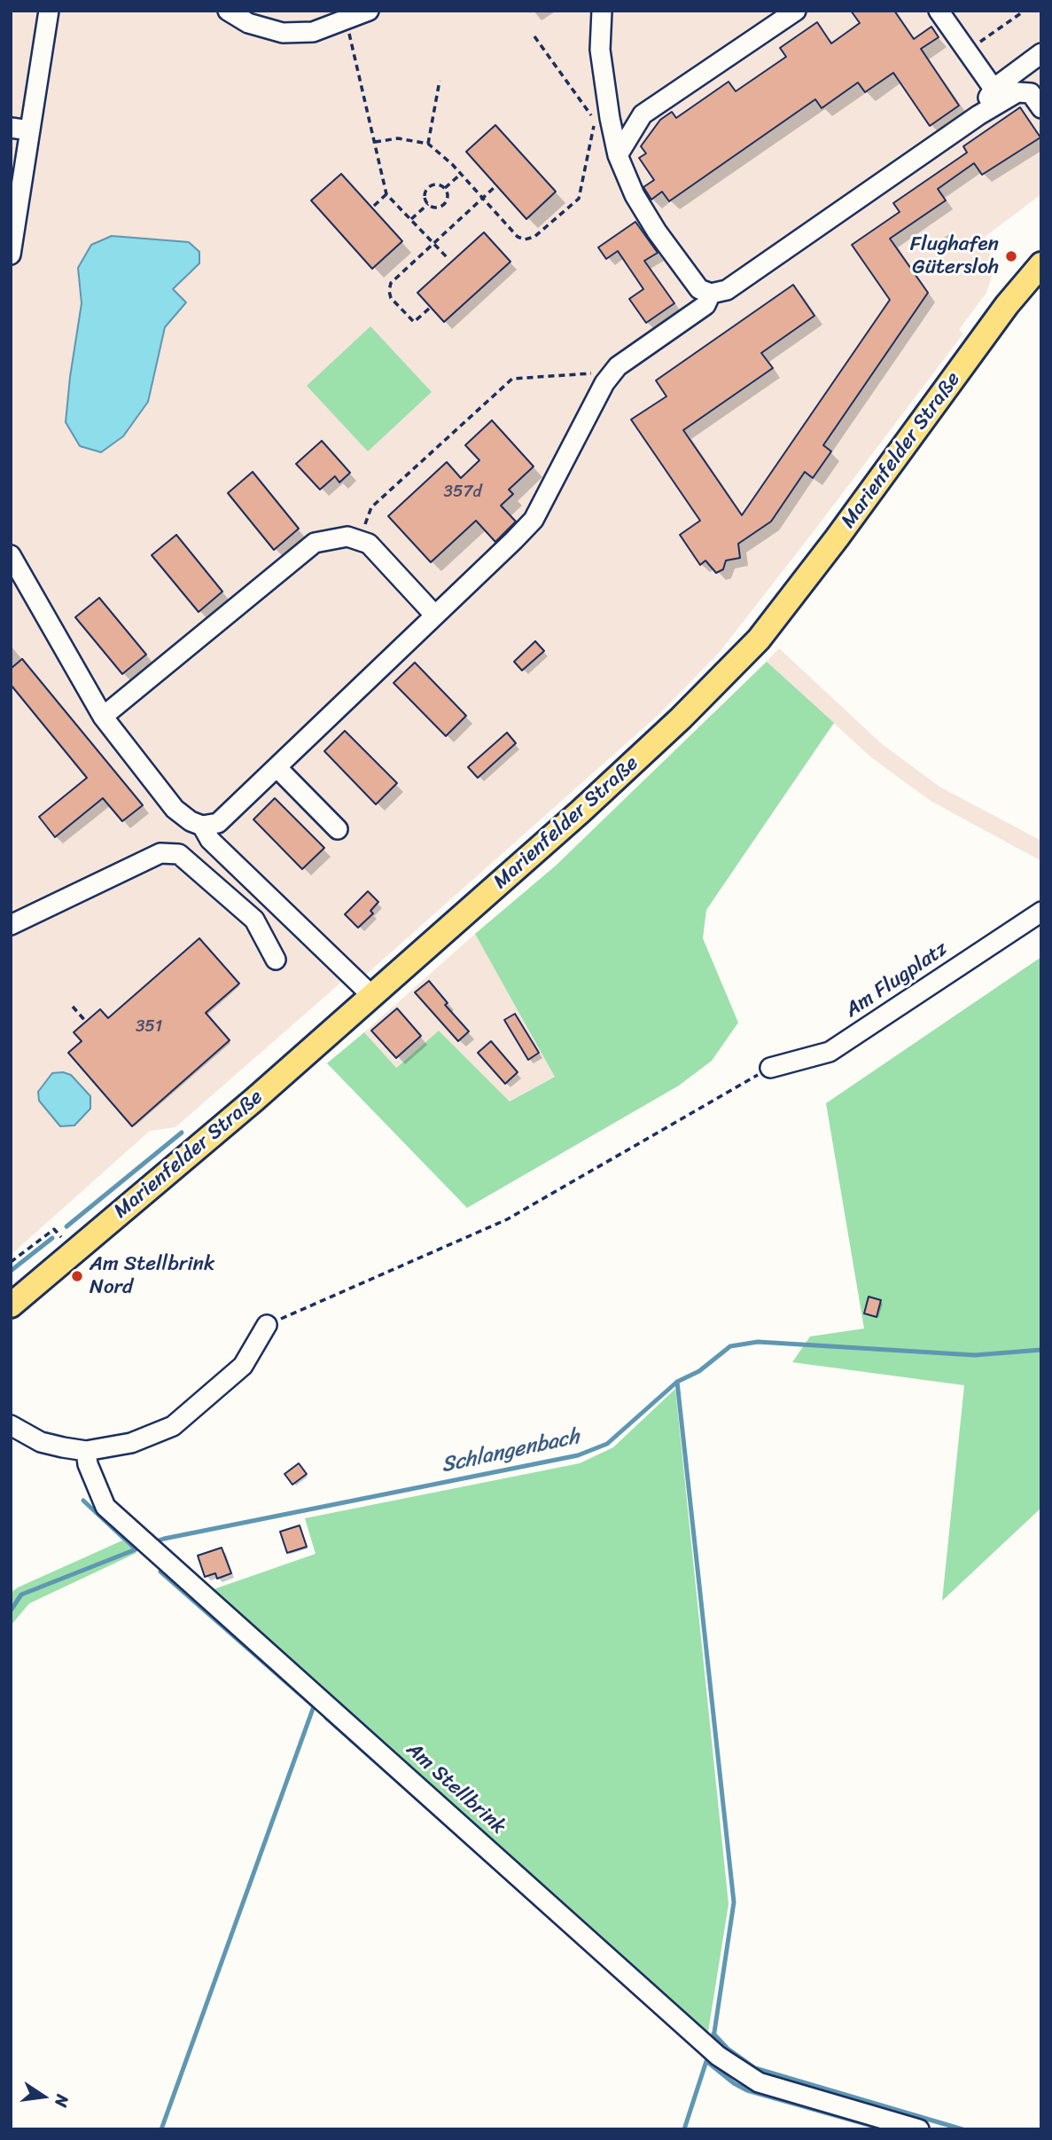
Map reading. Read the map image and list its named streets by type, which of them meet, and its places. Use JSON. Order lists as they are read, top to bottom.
{
  "streets": {
    "main road": ["Marienfelder Straße"],
    "street": ["Am Flugplatz", "Am Stellbrink"]
  },
  "water": ["Schlangenbach"],
  "places": ["Flughafen Gütersloh", "Am Stellbrink Nord"],
  "house_numbers": ["357d", "351"],
  "north": "right"
}
